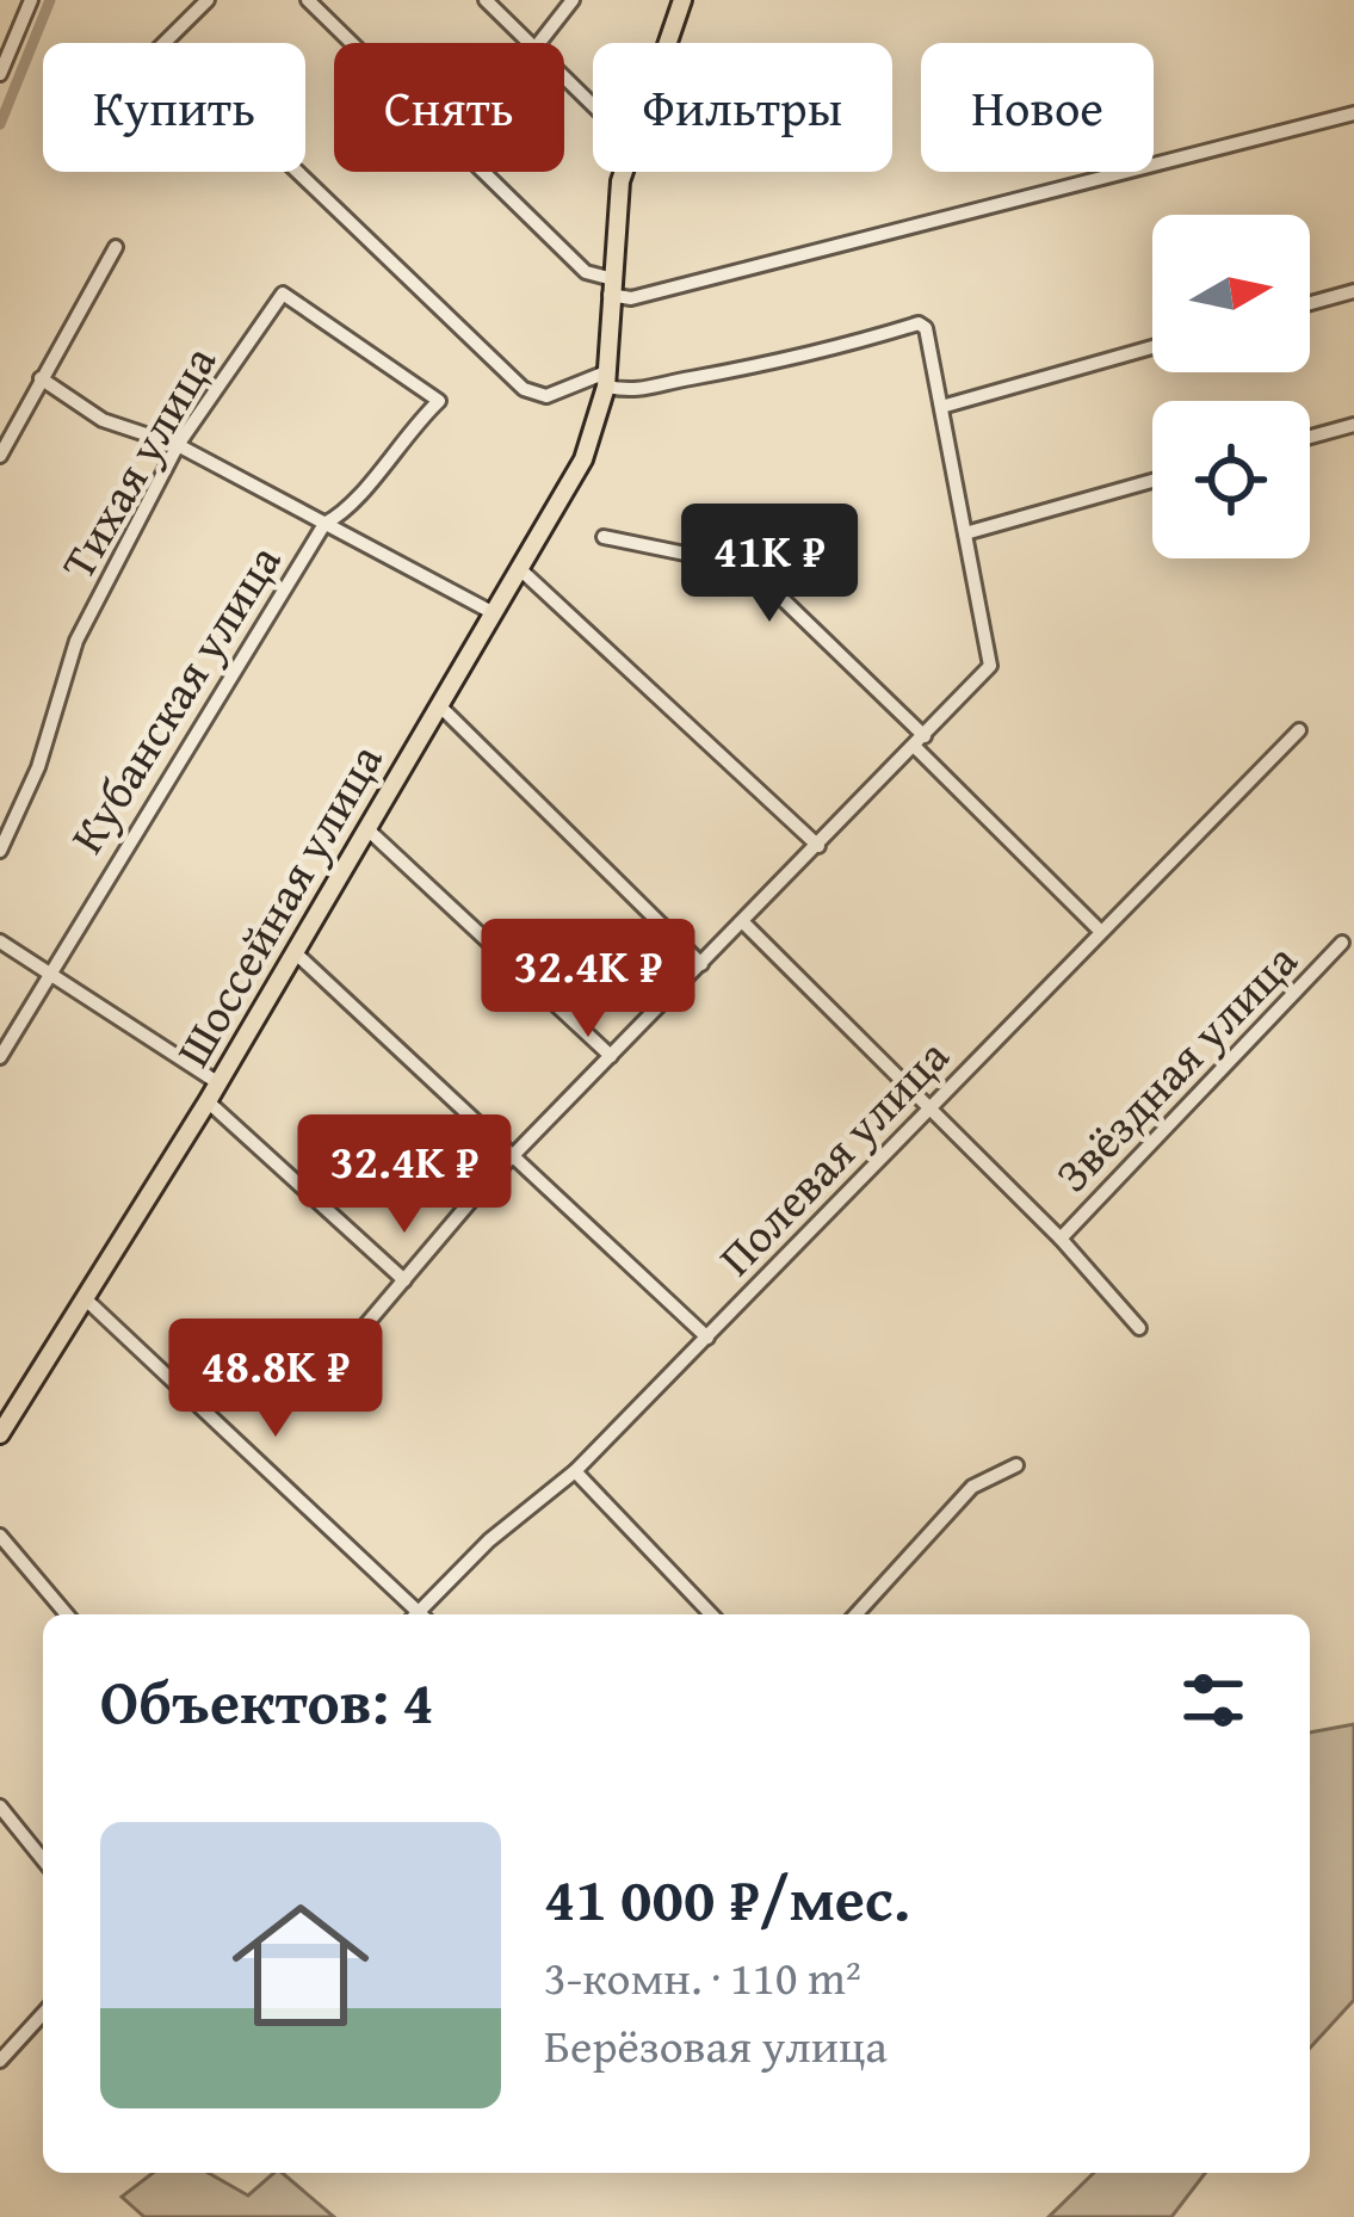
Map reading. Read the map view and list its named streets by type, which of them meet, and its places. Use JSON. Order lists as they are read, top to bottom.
{
  "streets": {
    "main road": ["Шоссейная улица"],
    "street": [
      "Тихая улица",
      "Кубанская улица",
      "Звёздная улица",
      "Полевая улица"
    ]
  },
  "crossings": [
    ["Тихая улица", "Кубанская улица"]
  ],
  "north": "right",
  "page": {
    "chip": [
      "Купить",
      "Снять",
      "Фильтры",
      "Новое"
    ],
    "price": [
      "41K ₽",
      "32.4K ₽",
      "32.4K ₽",
      "48.8K ₽"
    ],
    "heading": "Объектов: 4",
    "list": [
      {
        "name": "41 000 ₽/мес.",
        "note": "3-комн. · 110 m² · Берёзовая улица"
      }
    ]
  }
}
